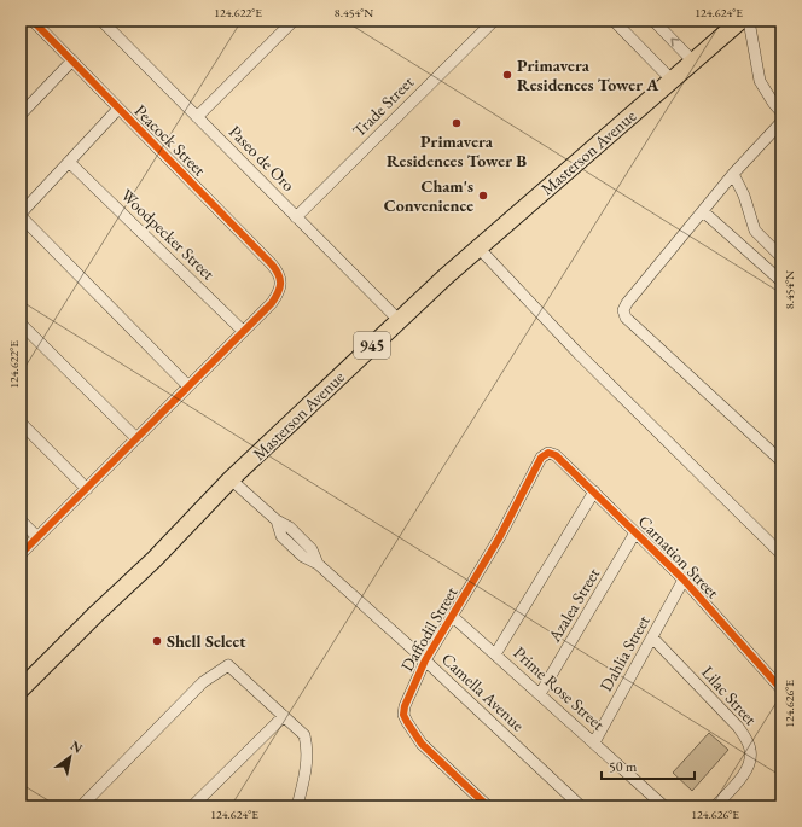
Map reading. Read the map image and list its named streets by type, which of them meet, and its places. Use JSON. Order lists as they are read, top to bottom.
{
  "streets": {
    "main road": ["Masterson Avenue", "945"],
    "street": [
      "Trade Street",
      "Peacock Street",
      "Paseo de Oro",
      "Woodpecker Street",
      "Carnation Street",
      "Azalea Street",
      "Daffodil Street",
      "Dahlia Street",
      "Prime Rose Street",
      "Camella Avenue",
      "Lilac Street"
    ]
  },
  "crossings": [
    ["Trade Street", "Paseo de Oro"],
    ["Peacock Street", "Woodpecker Street"],
    ["Masterson Avenue", "Paseo de Oro"],
    ["Masterson Avenue", "Camella Avenue"],
    ["Carnation Street", "Azalea Street"],
    ["Carnation Street", "Daffodil Street"],
    ["Carnation Street", "Dahlia Street"],
    ["Azalea Street", "Prime Rose Street"],
    ["Daffodil Street", "Prime Rose Street"],
    ["Daffodil Street", "Camella Avenue"],
    ["Dahlia Street", "Prime Rose Street"],
    ["Dahlia Street", "Lilac Street"]
  ],
  "places": [
    "Primavera Residences Tower A",
    "Primavera Residences Tower B",
    "Cham's Convenience",
    "Shell Select"
  ],
  "scale_bar": "50 m",
  "north": "top right",
  "coordinates": [
    "124.622°E",
    "8.454°N",
    "124.624°E",
    "124.626°E"
  ]
}
